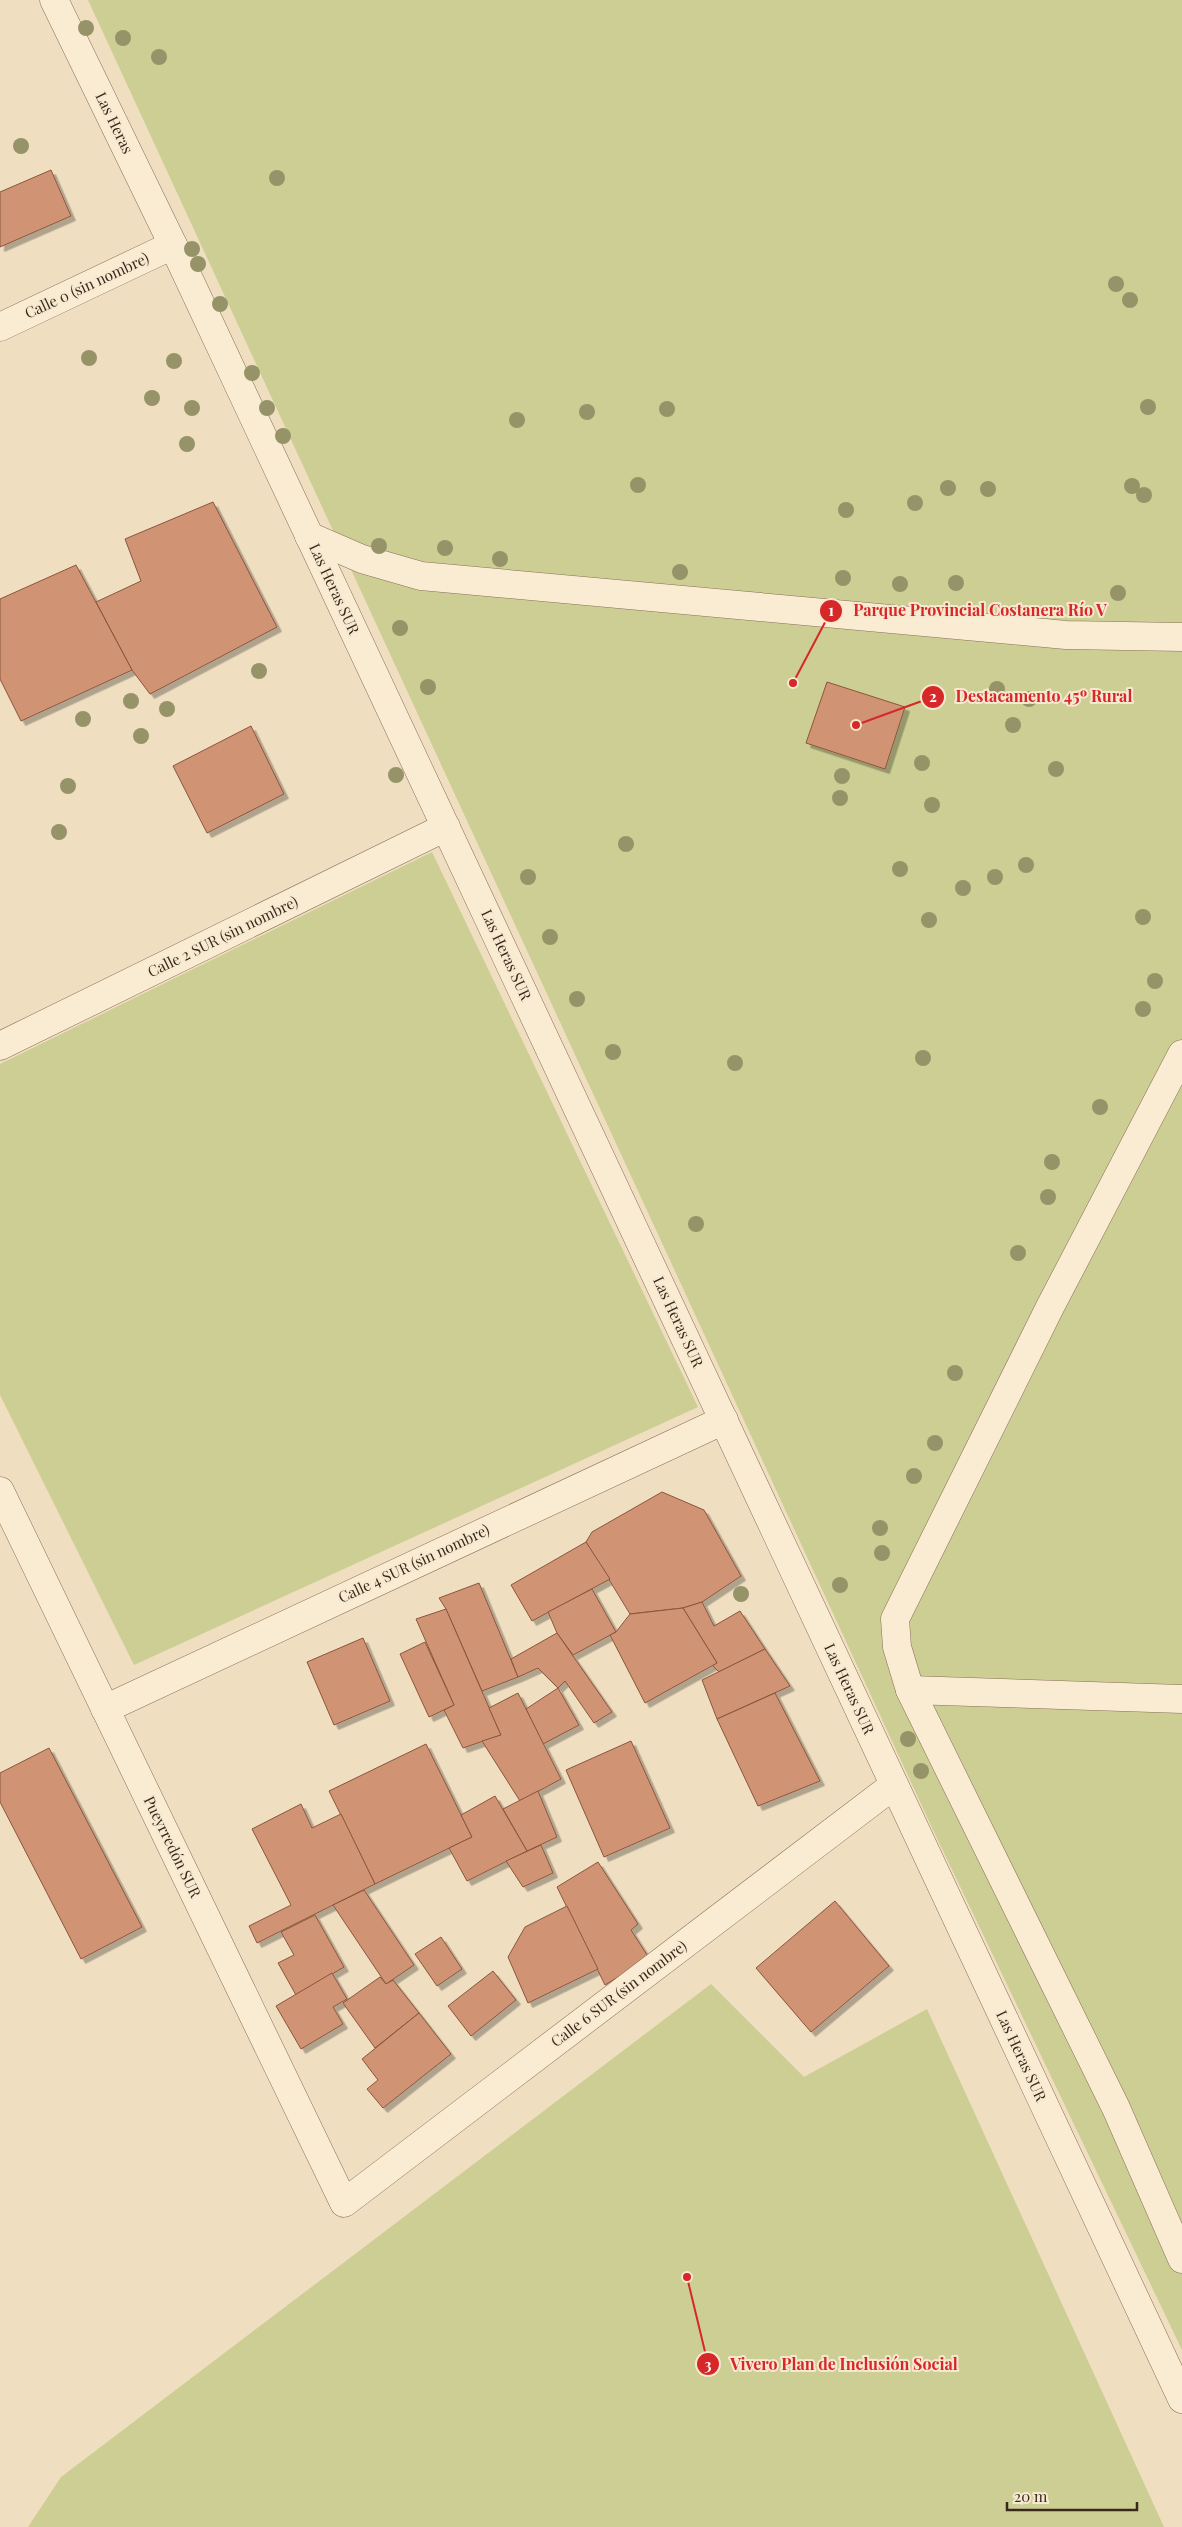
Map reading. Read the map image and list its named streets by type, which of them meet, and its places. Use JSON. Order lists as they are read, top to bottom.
{
  "streets": {
    "street": [
      "Las Heras",
      "Calle 0 (sin nombre)",
      "Las Heras SUR",
      "Calle 2 SUR (sin nombre)",
      "Calle 4 SUR (sin nombre)",
      "Pueyrredón SUR",
      "Calle 6 SUR (sin nombre)"
    ]
  },
  "crossings": [
    ["Las Heras", "Calle 0 (sin nombre)"],
    ["Las Heras", "Las Heras SUR"],
    ["Calle 0 (sin nombre)", "Las Heras SUR"],
    ["Las Heras SUR", "Calle 2 SUR (sin nombre)"],
    ["Las Heras SUR", "Calle 4 SUR (sin nombre)"],
    ["Las Heras SUR", "Calle 6 SUR (sin nombre)"],
    ["Calle 4 SUR (sin nombre)", "Pueyrredón SUR"],
    ["Pueyrredón SUR", "Calle 6 SUR (sin nombre)"]
  ],
  "places": ["Parque Provincial Costanera Río V", "Destacamento 45º Rural", "Vivero Plan de Inclusión Social"],
  "scale_bar": "20 m"
}
